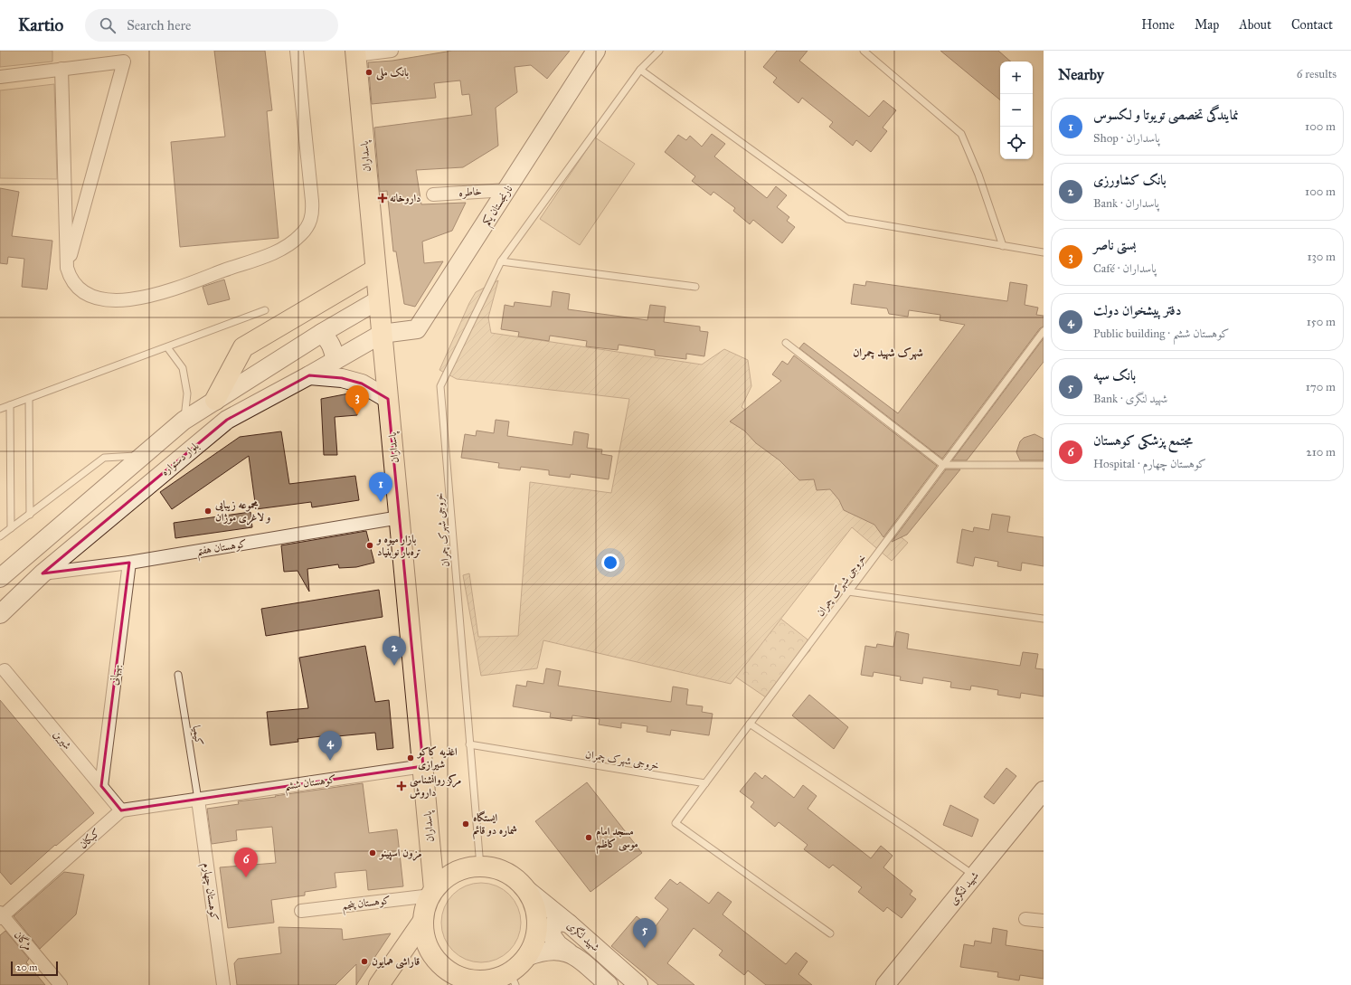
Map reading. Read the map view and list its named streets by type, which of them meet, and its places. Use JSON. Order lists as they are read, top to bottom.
{
  "streets": {
    "main road": [
      "پاسداران",
      "نارنجستان یکم",
      "بلوار دستواره",
      "شهید لنگری"
    ],
    "street": [
      "خاطره",
      "کوهستان هفتم",
      "بهبهانی",
      "شیرین",
      "کوهستان ششم",
      "کبکان",
      "کوهستان چهارم",
      "کوهستان پنجم",
      "مژگان"
    ],
    "lane": ["خروجی شهرک چمران", "کیمیا"]
  },
  "crossings": [
    ["پاسداران", "نارنجستان یکم"],
    ["پاسداران", "بلوار دستواره"],
    ["پاسداران", "کوهستان هفتم"],
    ["پاسداران", "کوهستان ششم"],
    ["پاسداران", "شهید لنگری"],
    ["پاسداران", "کوهستان پنجم"],
    ["خاطره", "نارنجستان یکم"],
    ["نارنجستان یکم", "بلوار دستواره"],
    ["بلوار دستواره", "کوهستان هفتم"],
    ["کوهستان هفتم", "بهبهانی"],
    ["بهبهانی", "شیرین"],
    ["کیمیا", "کوهستان ششم"],
    ["کیمیا", "کوهستان چهارم"],
    ["شیرین", "کبکان"],
    ["کوهستان ششم", "کوهستان چهارم"],
    ["کبکان", "مژگان"],
    ["شهید لنگری", "کوهستان پنجم"]
  ],
  "districts": ["شهرک شهید چمران"],
  "places": {
    "other": [
      "بانک ملی",
      "مجموعه زیبایی و لاغری موژان",
      "بازار میوه و تره‌بار نوبنیاد",
      "اغذیه کاکو شیرازی",
      "ایستگاه شماره دو قائم",
      "مسجد امام موسی کاظم",
      "مزون اسپینو",
      "قاراشی همایون"
    ],
    "health": ["داروخانه", "مرکز روانشناسی داروش"]
  },
  "scale_bar": "20 m",
  "page": {
    "header": "Kartio",
    "search": "Search here",
    "nav": [
      "Home",
      "Map",
      "About",
      "Contact"
    ],
    "heading": ["Nearby", "6 results"],
    "map_buttons": ["+", "−"],
    "list": [
      {
        "mark": "1",
        "name": "نمایندگی تخصصی تویوتا و لکسوس",
        "note": "Shop · پاسداران",
        "value": "100 m"
      },
      {
        "mark": "2",
        "name": "بانک کشاورزی",
        "note": "Bank · پاسداران",
        "value": "100 m"
      },
      {
        "mark": "3",
        "name": "بستی ناصر",
        "note": "Café · پاسداران",
        "value": "130 m"
      },
      {
        "mark": "4",
        "name": "دفتر پیشخوان دولت",
        "note": "Public building · کوهستان ششم",
        "value": "150 m"
      },
      {
        "mark": "5",
        "name": "بانک سپه",
        "note": "Bank · شهید لنگری",
        "value": "170 m"
      },
      {
        "mark": "6",
        "name": "مجتمع پزشکی کوهستان",
        "note": "Hospital · کوهستان چهارم",
        "value": "210 m"
      }
    ],
    "pins": [
      "3",
      "1",
      "2",
      "4",
      "6",
      "5"
    ],
    "scale": "20 m"
  }
}
